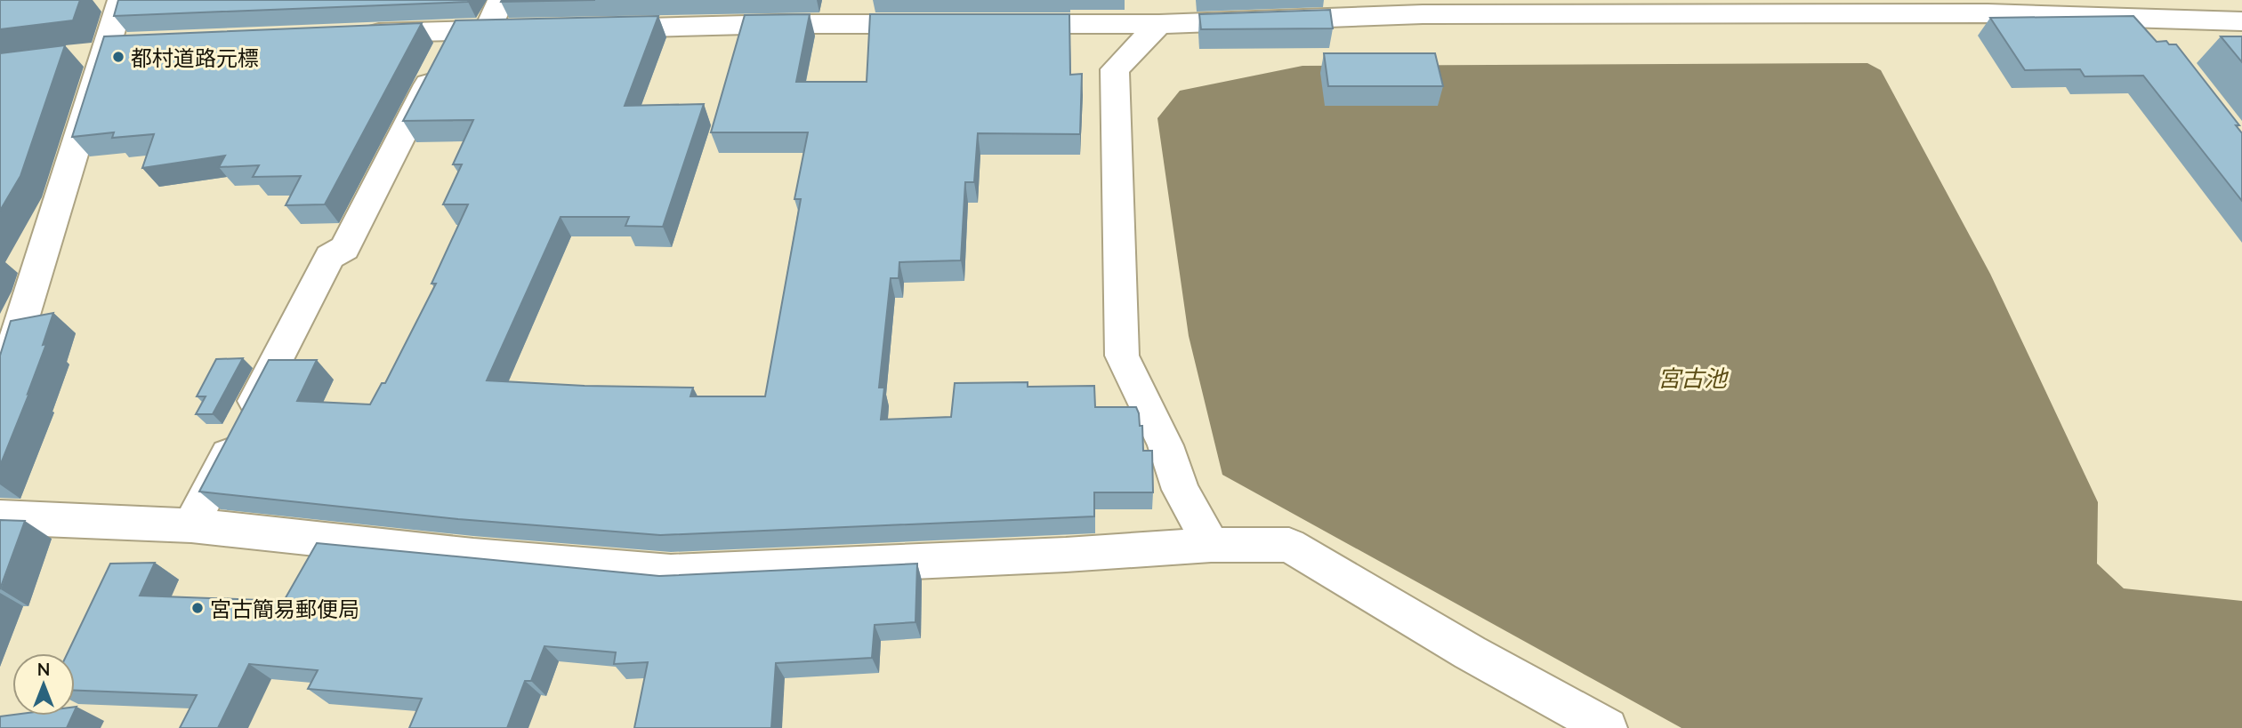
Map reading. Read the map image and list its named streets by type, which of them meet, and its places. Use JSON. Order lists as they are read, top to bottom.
{
  "water": ["宮古池"],
  "places": ["都村道路元標", "宮古簡易郵便局"],
  "north": "top"
}
